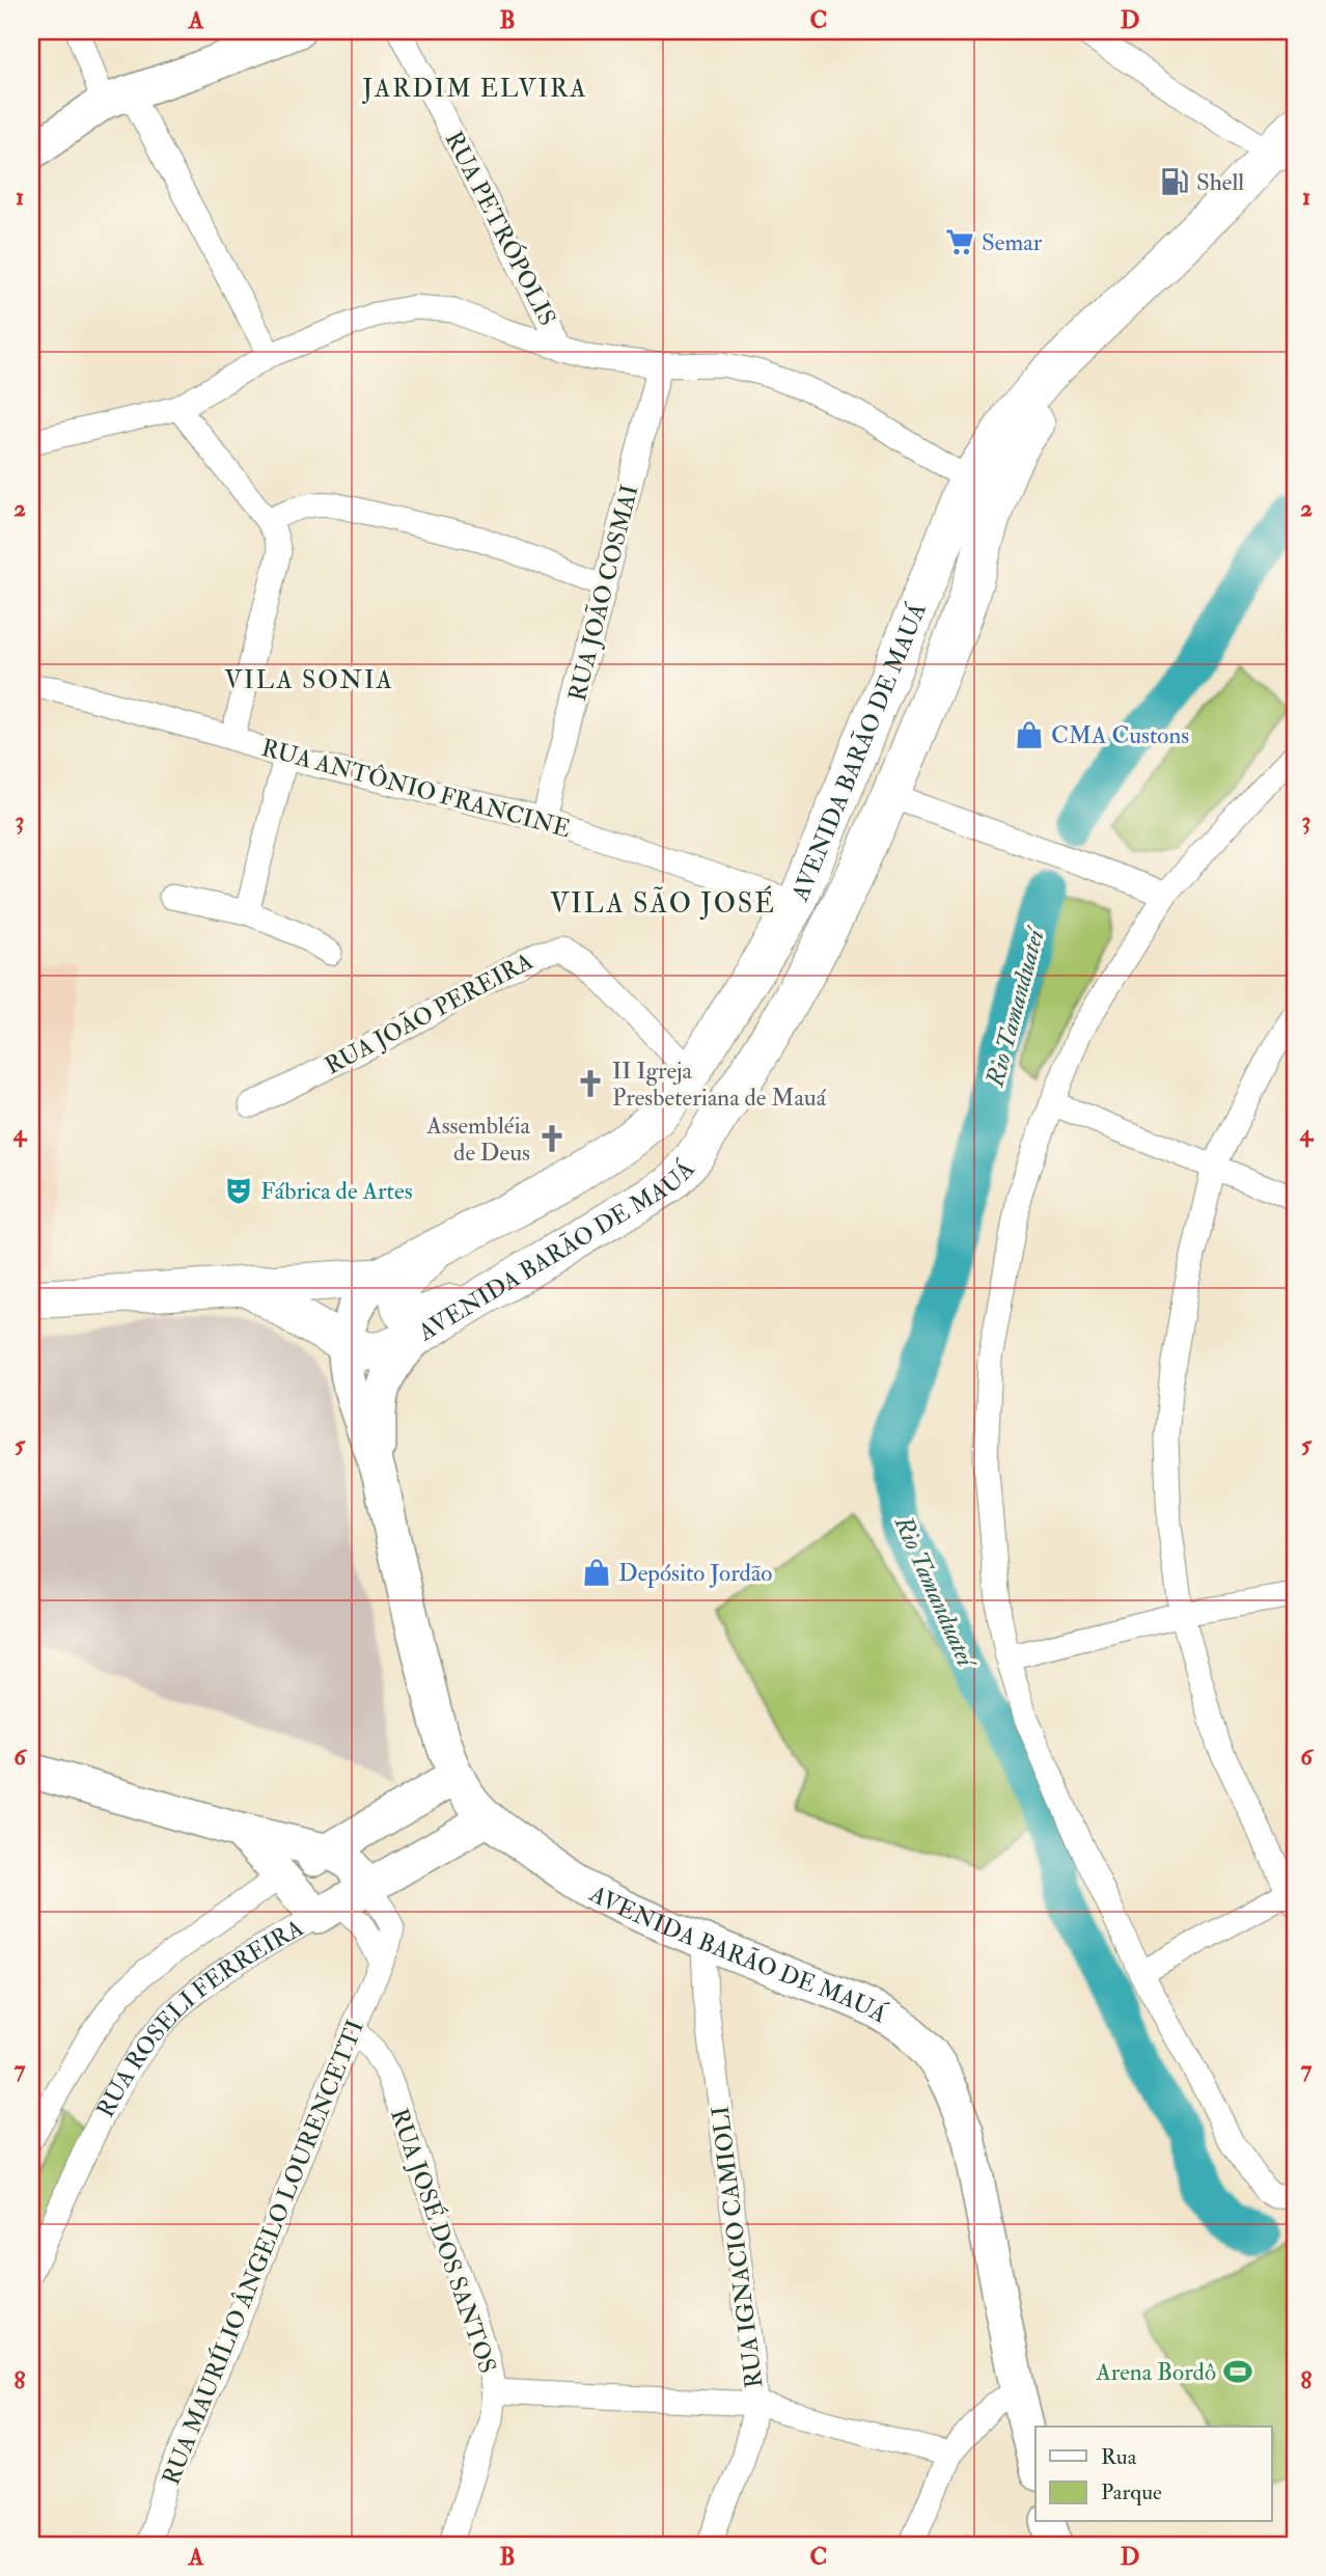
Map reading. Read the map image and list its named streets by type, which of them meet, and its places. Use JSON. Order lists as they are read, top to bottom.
{
  "streets": {
    "main road": ["AVENIDA BARÃO DE MAUÁ"],
    "street": [
      "RUA PETRÓPOLIS",
      "RUA JOÃO COSMAI",
      "RUA ANTÔNIO FRANCINE",
      "RUA JOÃO PEREIRA",
      "RUA ROSELI FERREIRA",
      "RUA JOSÉ DOS SANTOS",
      "RUA IGNACIO CAMIOLI",
      "RUA MAURÍLIO ÂNGELO LOURENCETTI"
    ]
  },
  "crossings": [
    ["RUA JOÃO COSMAI", "RUA ANTÔNIO FRANCINE"],
    ["AVENIDA BARÃO DE MAUÁ", "RUA ANTÔNIO FRANCINE"],
    ["AVENIDA BARÃO DE MAUÁ", "RUA JOÃO PEREIRA"],
    ["AVENIDA BARÃO DE MAUÁ", "RUA ROSELI FERREIRA"],
    ["AVENIDA BARÃO DE MAUÁ", "RUA IGNACIO CAMIOLI"],
    ["RUA ROSELI FERREIRA", "RUA MAURÍLIO ÂNGELO LOURENCETTI"],
    ["RUA JOSÉ DOS SANTOS", "RUA MAURÍLIO ÂNGELO LOURENCETTI"]
  ],
  "districts": ["JARDIM ELVIRA", "VILA SONIA", "VILA SÃO JOSÉ"],
  "water": ["Rio Tamanduateí"],
  "places": {
    "fuel station": ["Shell"],
    "supermarket": ["Semar"],
    "shop": ["CMA Custons", "Depósito Jordão"],
    "church": ["II Igreja Presbeteriana de Mauá", "Assembléia de Deus"],
    "theatre": ["Fábrica de Artes"],
    "sports": ["Arena Bordô"]
  },
  "legend": ["Rua", "Parque"],
  "grid": {
    "columns": [
      "A",
      "B",
      "C",
      "D"
    ],
    "rows": [
      "1",
      "2",
      "3",
      "4",
      "5",
      "6",
      "7",
      "8"
    ]
  }
}
